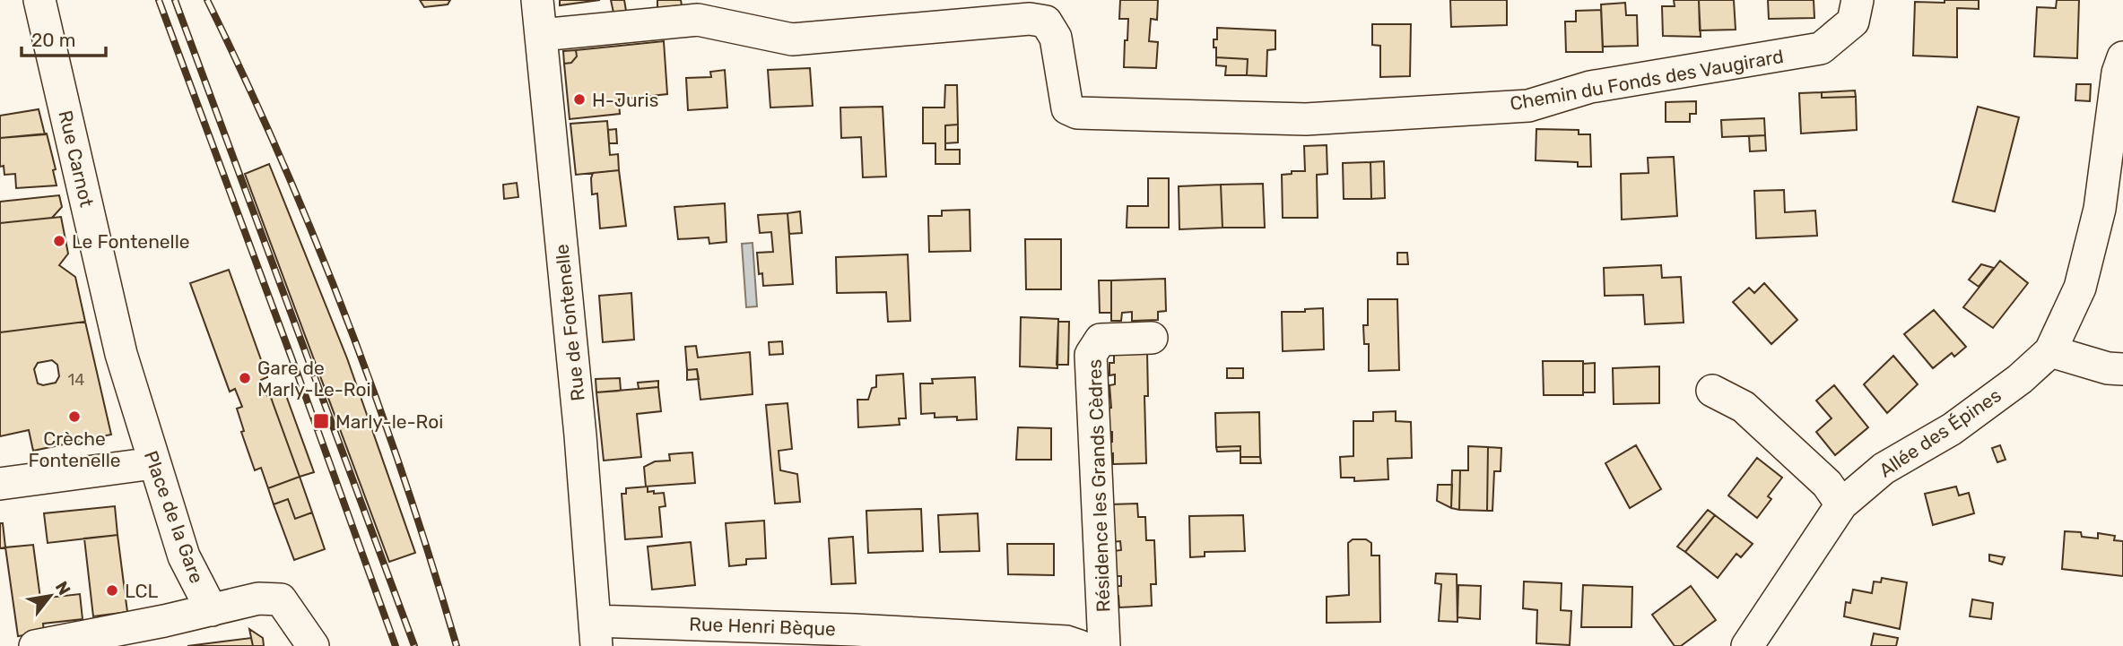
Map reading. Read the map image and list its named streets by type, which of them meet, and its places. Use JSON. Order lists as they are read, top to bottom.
{
  "streets": {
    "street": [
      "Chemin du Fonds des Vaugirard",
      "Rue Carnot",
      "Rue de Fontenelle",
      "Allée des Épines",
      "Résidence les Grands Cèdres",
      "Place de la Gare",
      "Rue Henri Bèque"
    ]
  },
  "crossings": [
    ["Chemin du Fonds des Vaugirard", "Rue de Fontenelle"],
    ["Rue Carnot", "Place de la Gare"],
    ["Rue de Fontenelle", "Rue Henri Bèque"]
  ],
  "places": {
    "other": [
      "H-Juris",
      "Le Fontenelle",
      "Gare de Marly-Le-Roi",
      "Crèche Fontenelle",
      "LCL"
    ],
    "transit": ["Marly-le-Roi"]
  },
  "house_numbers": ["14"],
  "scale_bar": "20 m",
  "north": "top right"
}
